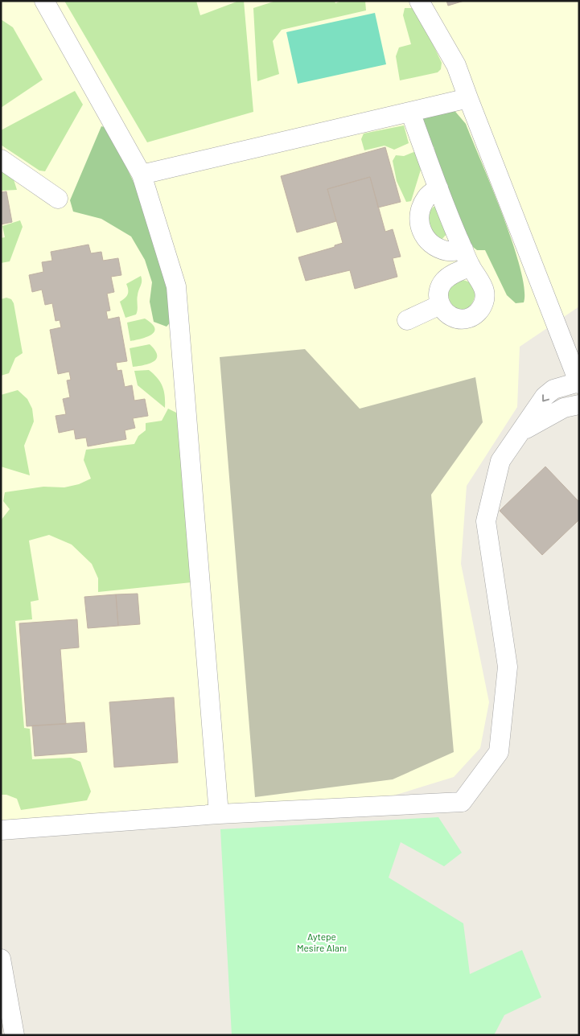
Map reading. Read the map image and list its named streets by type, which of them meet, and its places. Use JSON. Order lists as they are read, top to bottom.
{
  "parks": ["Aytepe Mesire Alanı"]
}
